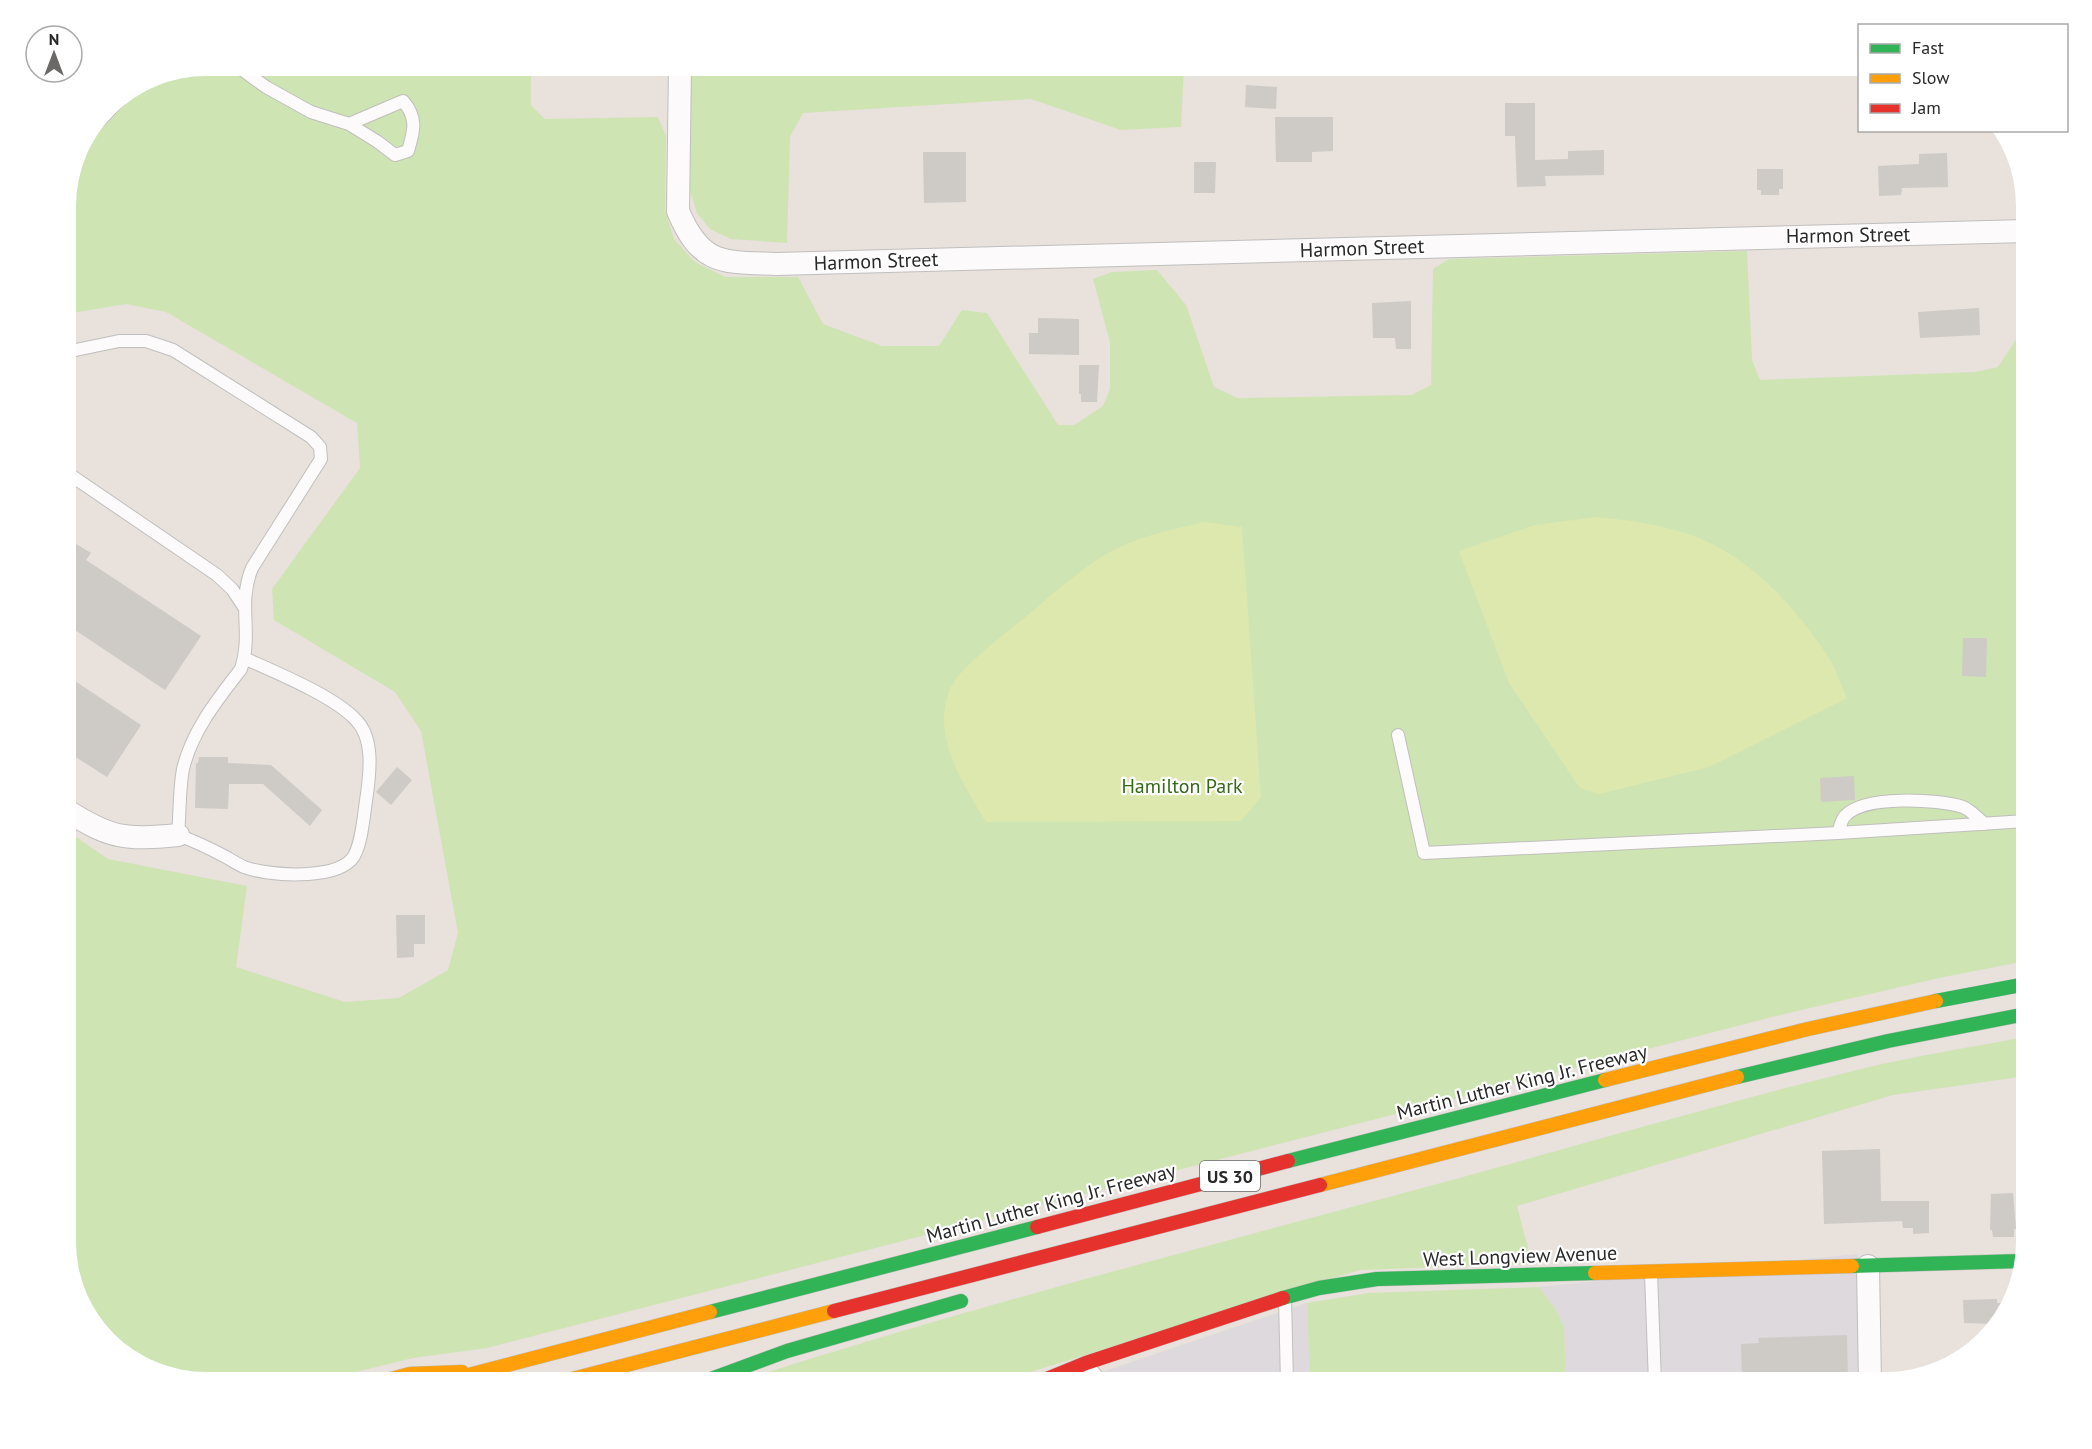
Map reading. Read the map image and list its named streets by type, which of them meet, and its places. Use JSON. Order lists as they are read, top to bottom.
{
  "streets": {
    "main road": ["Martin Luther King Jr. Freeway", "US 30", "West Longview Avenue"],
    "street": ["Harmon Street"]
  },
  "parks": ["Hamilton Park"],
  "legend": ["Fast", "Slow", "Jam"],
  "north": "top"
}
